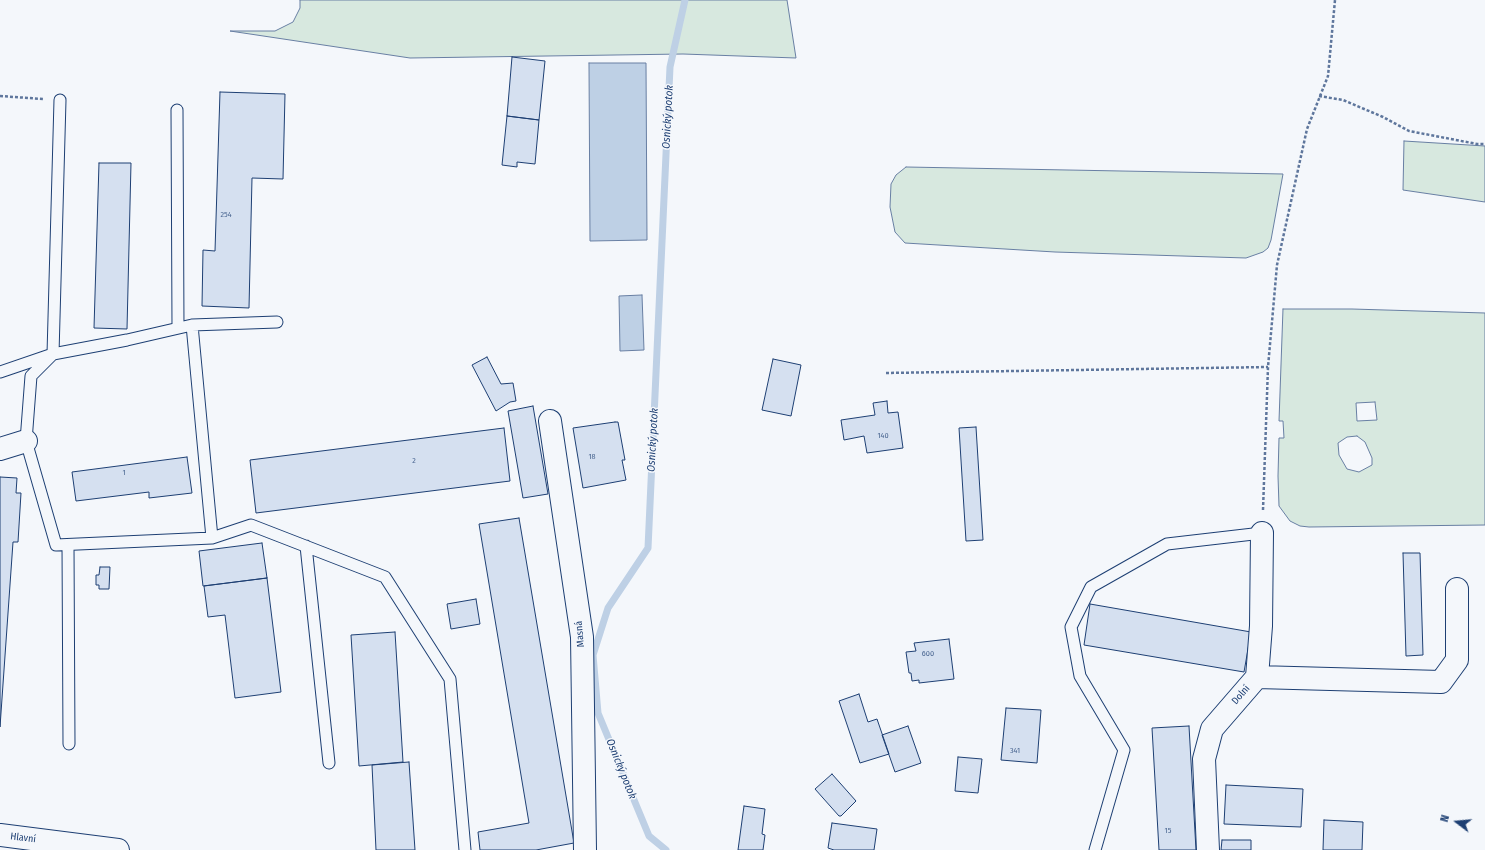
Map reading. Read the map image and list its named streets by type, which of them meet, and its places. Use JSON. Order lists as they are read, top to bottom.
{
  "streets": {
    "street": ["Masná", "Dolní", "Hlavní"]
  },
  "water": ["Osnický potok"],
  "house_numbers": [
    "254",
    "140",
    "18",
    "2",
    "1",
    "600",
    "341",
    "15"
  ],
  "north": "left"
}
